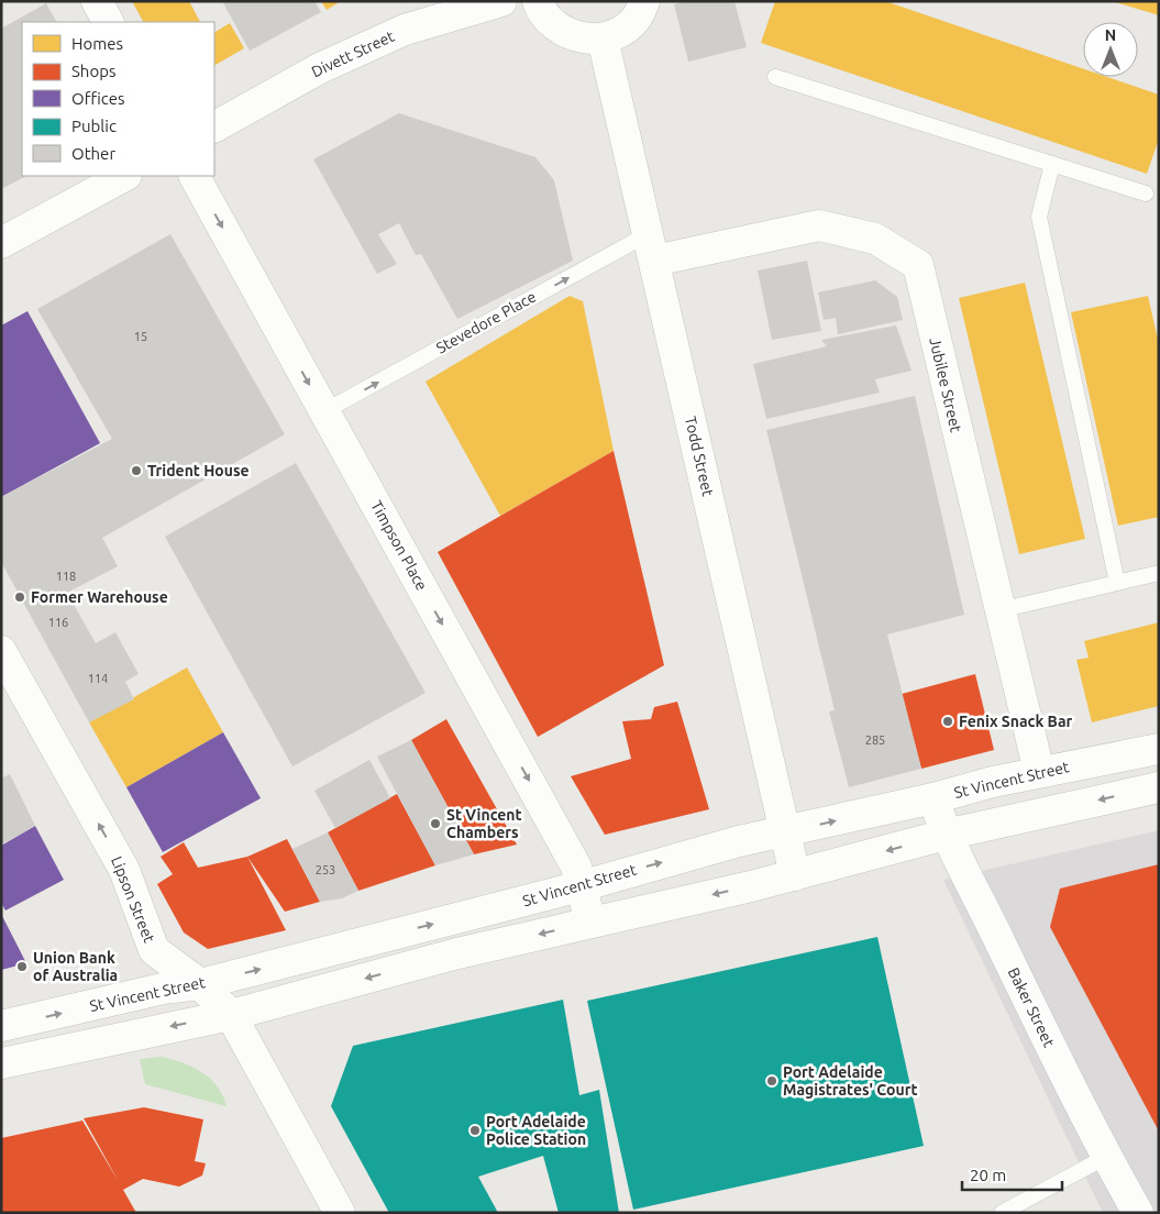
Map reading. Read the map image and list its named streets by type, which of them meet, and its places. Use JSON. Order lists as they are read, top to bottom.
{
  "streets": {
    "street": [
      "Divett Street",
      "Jubilee Street",
      "Todd Street",
      "Timpson Place",
      "St Vincent Street",
      "Lipson Street",
      "Baker Street"
    ],
    "lane": ["Stevedore Place"]
  },
  "crossings": [
    ["Stevedore Place", "Jubilee Street"],
    ["Stevedore Place", "Todd Street"],
    ["Stevedore Place", "Timpson Place"],
    ["Jubilee Street", "Todd Street"],
    ["Jubilee Street", "St Vincent Street"],
    ["Todd Street", "St Vincent Street"],
    ["Timpson Place", "St Vincent Street"],
    ["St Vincent Street", "Lipson Street"],
    ["St Vincent Street", "Baker Street"]
  ],
  "one_way": ["Stevedore Place", "Timpson Place", "Lipson Street"],
  "places": [
    "Trident House",
    "Former Warehouse",
    "Fenix Snack Bar",
    "St Vincent Chambers",
    "Union Bank of Australia",
    "Port Adelaide Magistrates' Court",
    "Port Adelaide Police Station"
  ],
  "house_numbers": [
    "15",
    "118",
    "116",
    "114",
    "285",
    "253"
  ],
  "legend": [
    "Homes",
    "Shops",
    "Offices",
    "Public",
    "Other"
  ],
  "scale_bar": "20 m",
  "north": "top"
}
